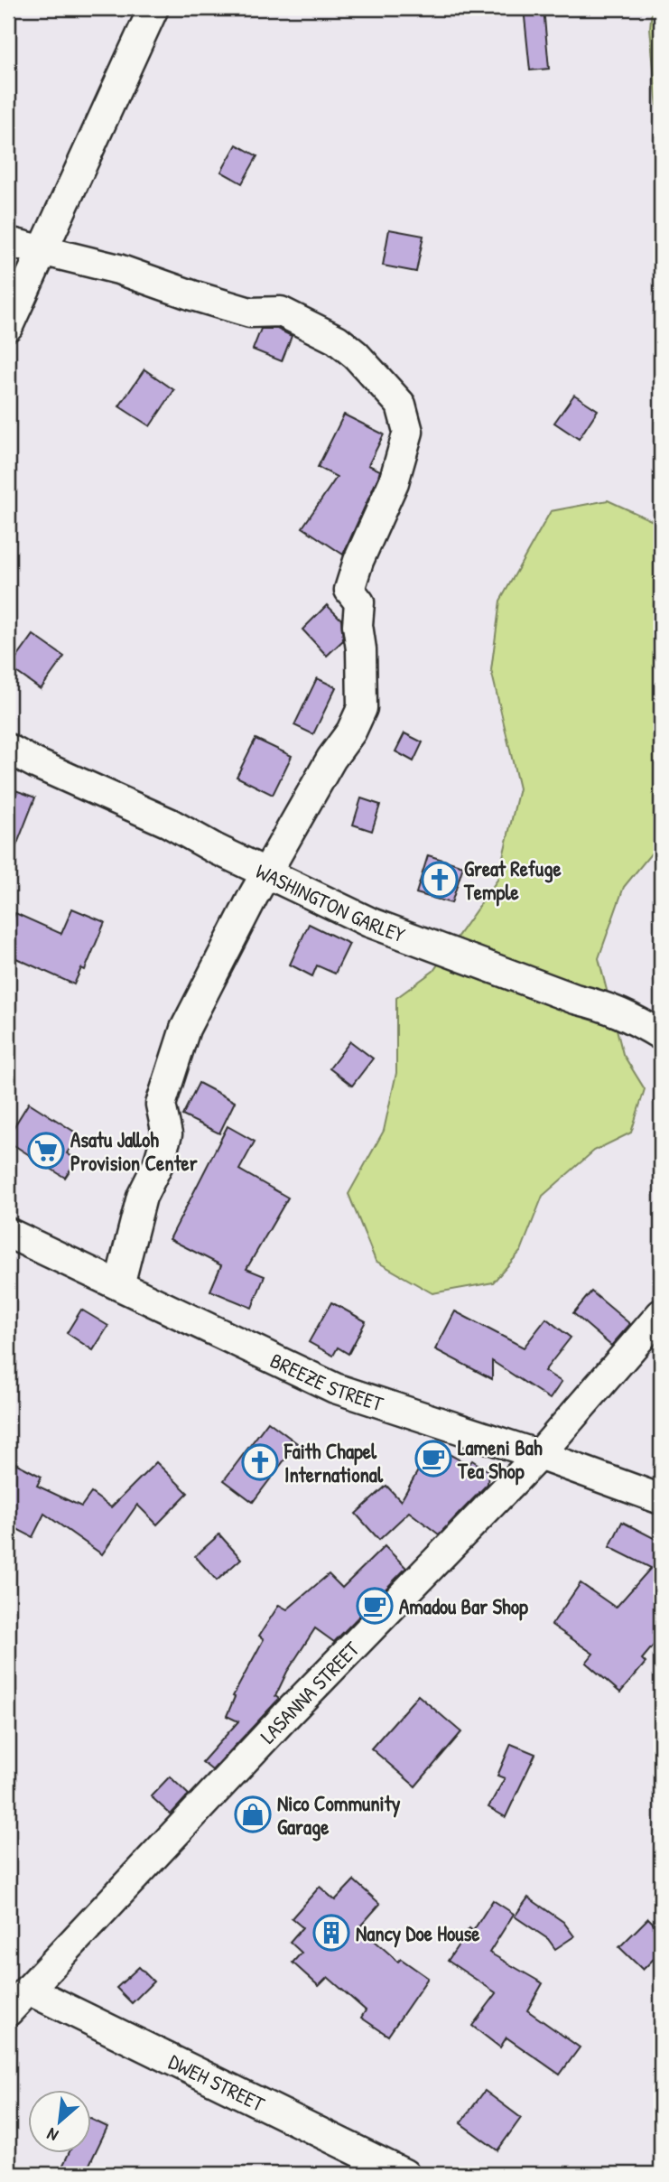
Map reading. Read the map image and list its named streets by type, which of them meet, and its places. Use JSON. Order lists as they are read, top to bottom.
{
  "streets": {
    "street": [
      "WASHINGTON GARLEY",
      "BREEZE STREET",
      "LASANNA STREET",
      "DWEH STREET"
    ]
  },
  "crossings": [
    ["BREEZE STREET", "LASANNA STREET"],
    ["LASANNA STREET", "DWEH STREET"]
  ],
  "places": {
    "church": ["Great Refuge Temple", "Faith Chapel International"],
    "supermarket": ["Asatu Jalloh Provision Center"],
    "cafe": ["Lameni Bah Tea Shop", "Amadou Bar Shop"],
    "shop": ["Nico Community Garage"],
    "building": ["Nancy Doe House"]
  },
  "north": "bottom left"
}
